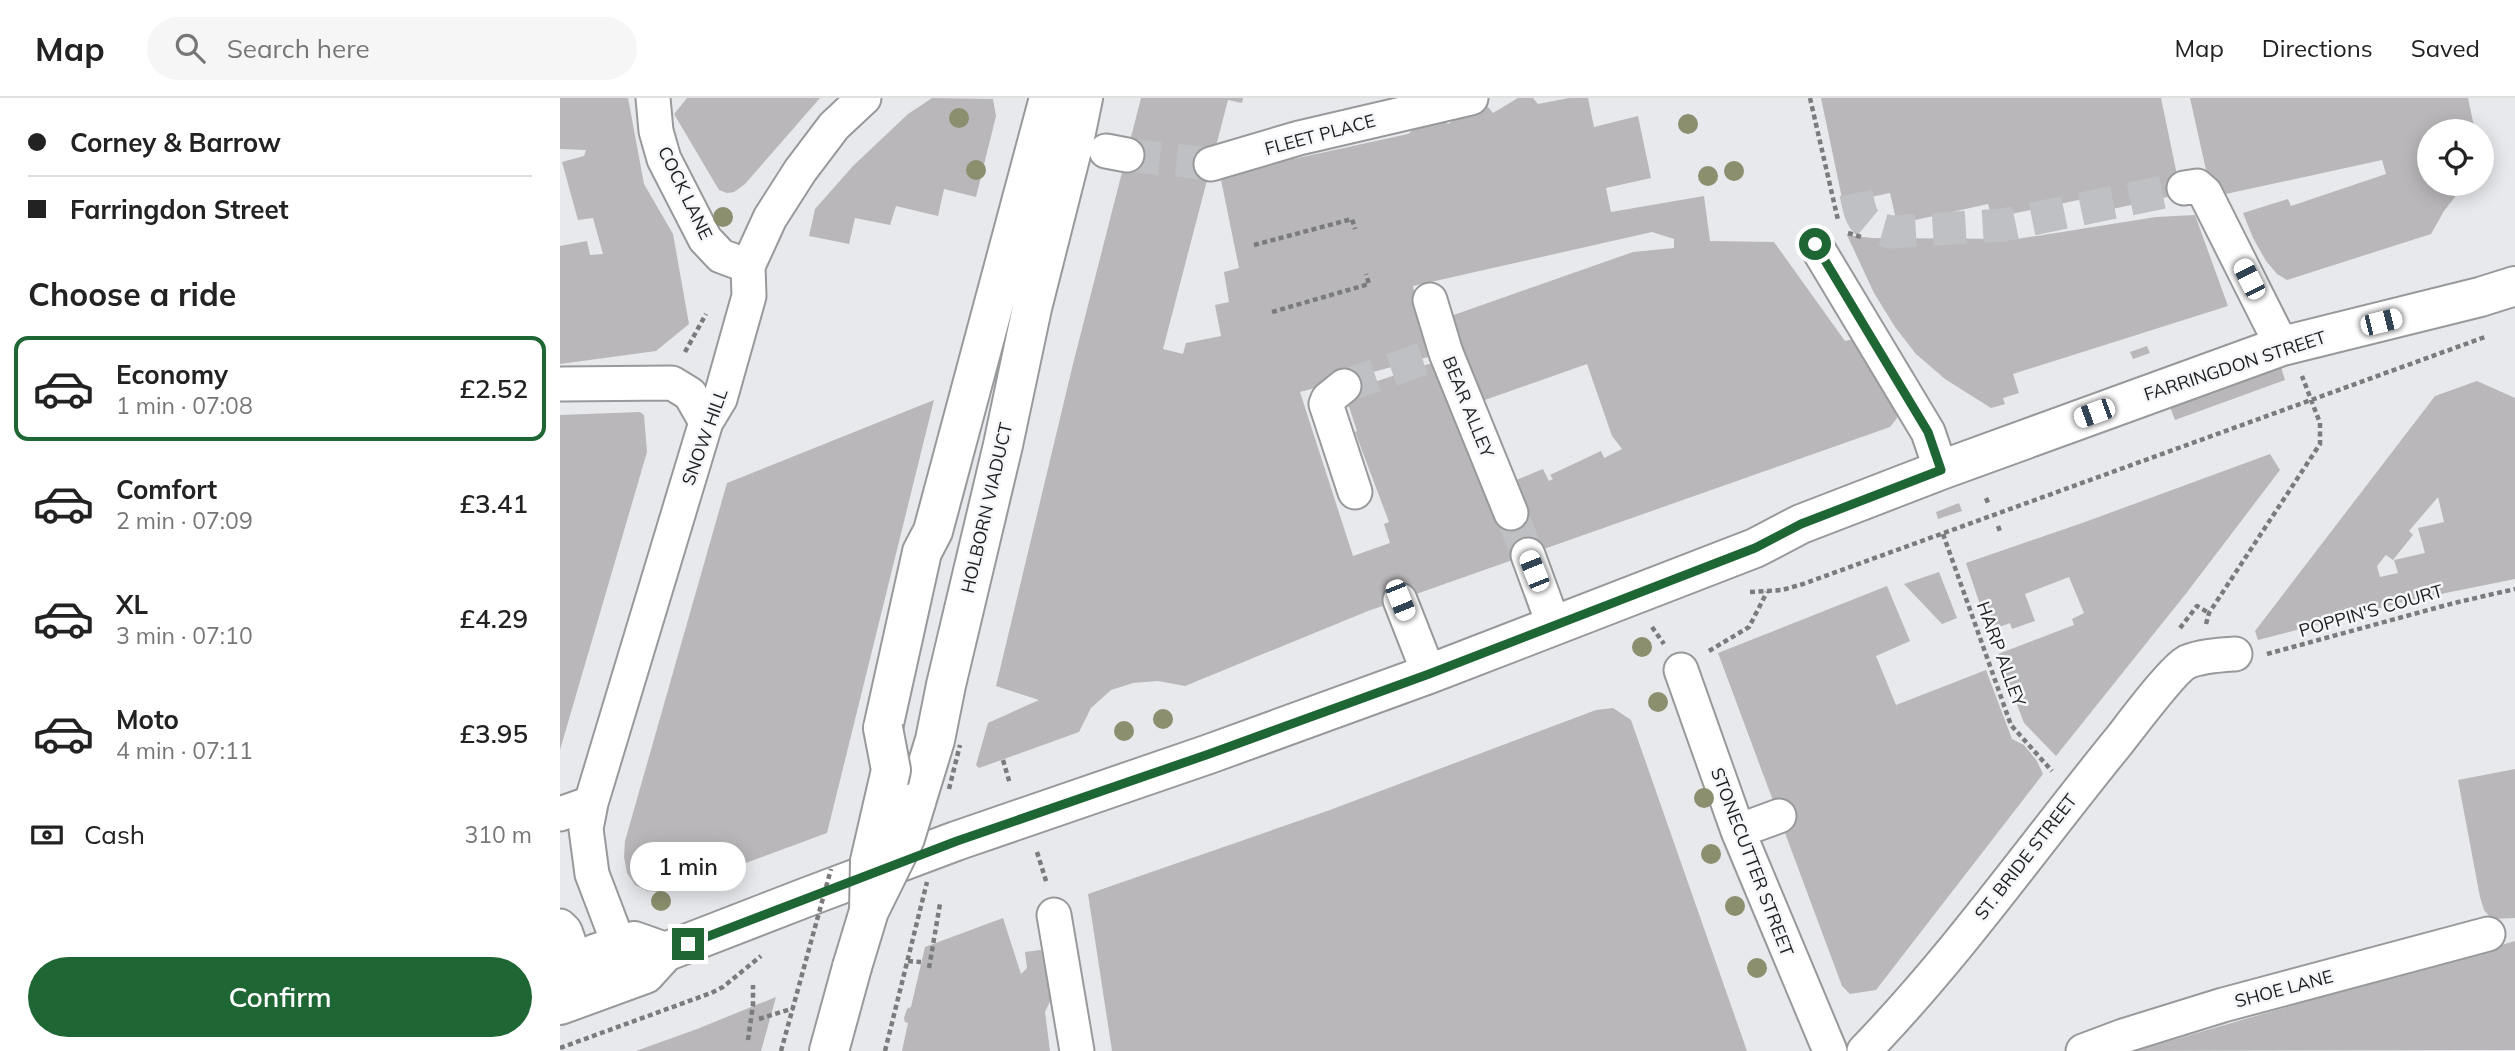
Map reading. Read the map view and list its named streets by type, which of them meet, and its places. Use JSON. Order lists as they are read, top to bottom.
{
  "streets": {
    "main road": ["FARRINGDON STREET", "HOLBORN VIADUCT"],
    "street": [
      "FLEET PLACE",
      "COCK LANE",
      "BEAR ALLEY",
      "SNOW HILL",
      "ST. BRIDE STREET",
      "STONECUTTER STREET",
      "SHOE LANE"
    ],
    "path": ["POPPIN'S COURT", "HARP ALLEY"]
  },
  "crossings": [
    ["COCK LANE", "SNOW HILL"],
    ["FARRINGDON STREET", "SNOW HILL"]
  ],
  "page": {
    "header": "Map",
    "search": "Search here",
    "nav": ["Map", "Directions", "Saved"],
    "banner": ["Corney & Barrow", "Farringdon Street"],
    "heading": "Choose a ride",
    "list": [
      {
        "name": "Economy",
        "note": "1 min · 07:08",
        "value": "£2.52"
      },
      {
        "name": "Comfort",
        "note": "2 min · 07:09",
        "value": "£3.41"
      },
      {
        "name": "XL",
        "note": "3 min · 07:10",
        "value": "£4.29"
      },
      {
        "name": "Moto",
        "note": "4 min · 07:11",
        "value": "£3.95"
      }
    ],
    "pay": ["Cash", "310 m"],
    "bubble": "1 min",
    "buttons": "Confirm"
  }
}
